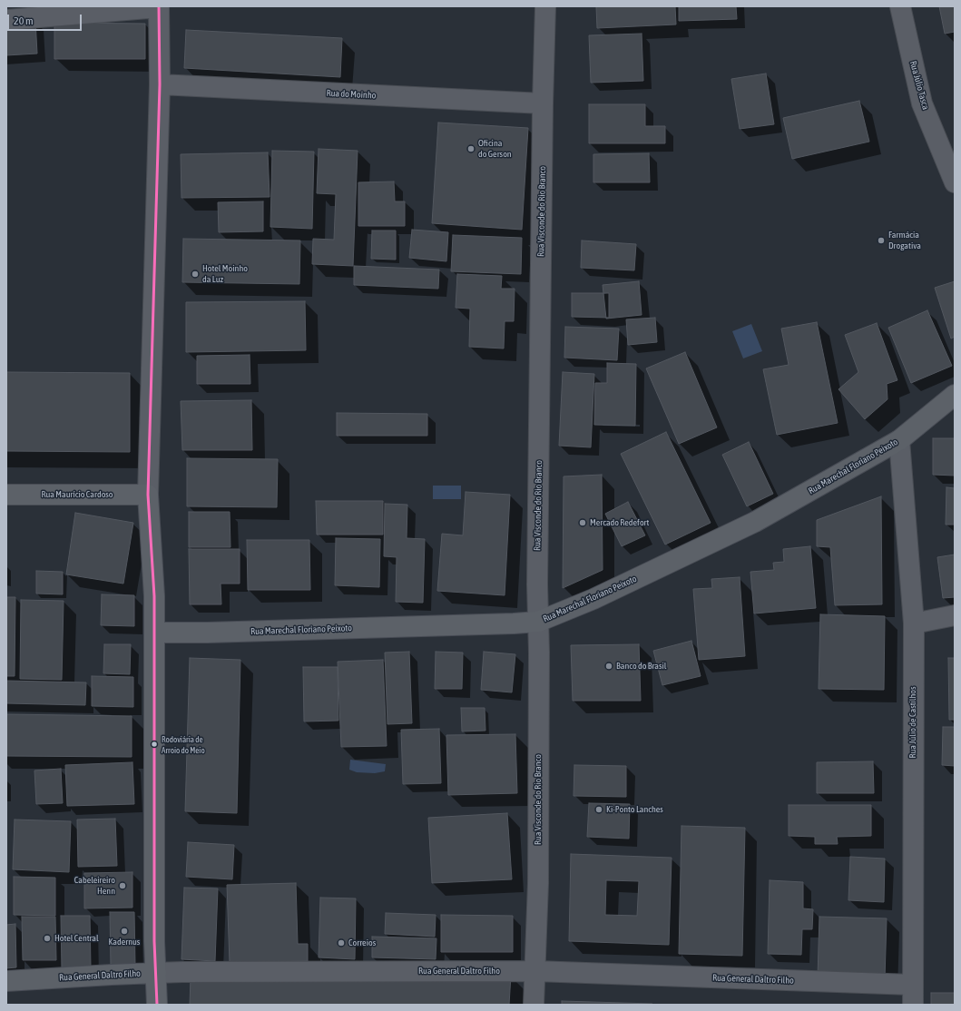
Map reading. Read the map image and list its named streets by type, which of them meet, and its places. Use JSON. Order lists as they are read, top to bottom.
{
  "streets": {
    "main road": ["Rua Marechal Floriano Peixoto", "Rua Maurício Cardoso", "Rua General Daltro Filho"],
    "street": [
      "Rua Júlio Tasca",
      "Rua do Moinho",
      "Rua Visconde do Rio Branco",
      "Rua Júlio de Castilhos"
    ]
  },
  "crossings": [
    ["Rua do Moinho", "Rua Visconde do Rio Branco"],
    ["Rua Visconde do Rio Branco", "Rua Marechal Floriano Peixoto"],
    ["Rua Visconde do Rio Branco", "Rua General Daltro Filho"],
    ["Rua Marechal Floriano Peixoto", "Rua Júlio de Castilhos"],
    ["Rua Júlio de Castilhos", "Rua General Daltro Filho"]
  ],
  "places": [
    "Oficina do Gerson",
    "Farmácia Drogativa",
    "Hotel Moinho da Luz",
    "Mercado Redefort",
    "Banco do Brasil",
    "Rodoviária de Arroio do Meio",
    "Ki-Ponto Lanches",
    "Cabeleireiro Henn",
    "Kadernus",
    "Hotel Central",
    "Correios"
  ],
  "scale_bar": "20 m"
}
